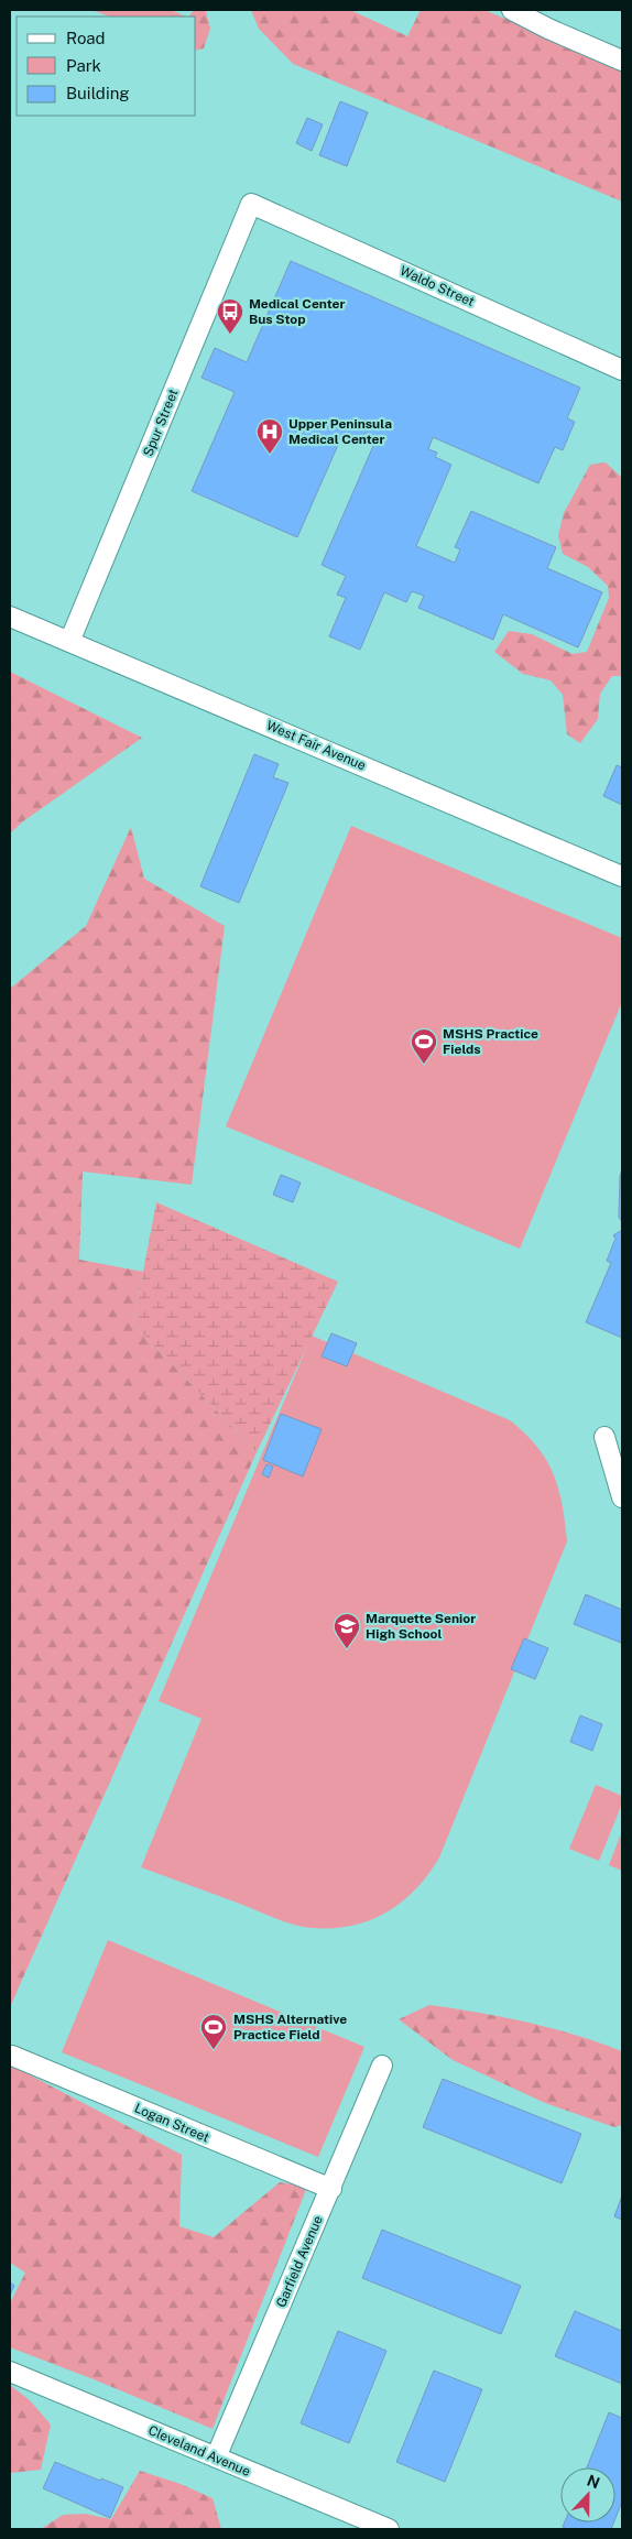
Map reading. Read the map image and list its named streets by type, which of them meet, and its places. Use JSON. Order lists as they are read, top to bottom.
{
  "streets": {
    "street": [
      "Waldo Street",
      "Spur Street",
      "West Fair Avenue",
      "Logan Street",
      "Garfield Avenue",
      "Cleveland Avenue"
    ]
  },
  "crossings": [
    ["Waldo Street", "Spur Street"],
    ["Spur Street", "West Fair Avenue"],
    ["Logan Street", "Garfield Avenue"],
    ["Garfield Avenue", "Cleveland Avenue"]
  ],
  "places": {
    "bus stop": ["Medical Center Bus Stop"],
    "hospital": ["Upper Peninsula Medical Center"],
    "sports": ["MSHS Practice Fields", "MSHS Alternative Practice Field"],
    "school or university": ["Marquette Senior High School"]
  },
  "legend": ["Road", "Park", "Building"],
  "north": "top"
}
